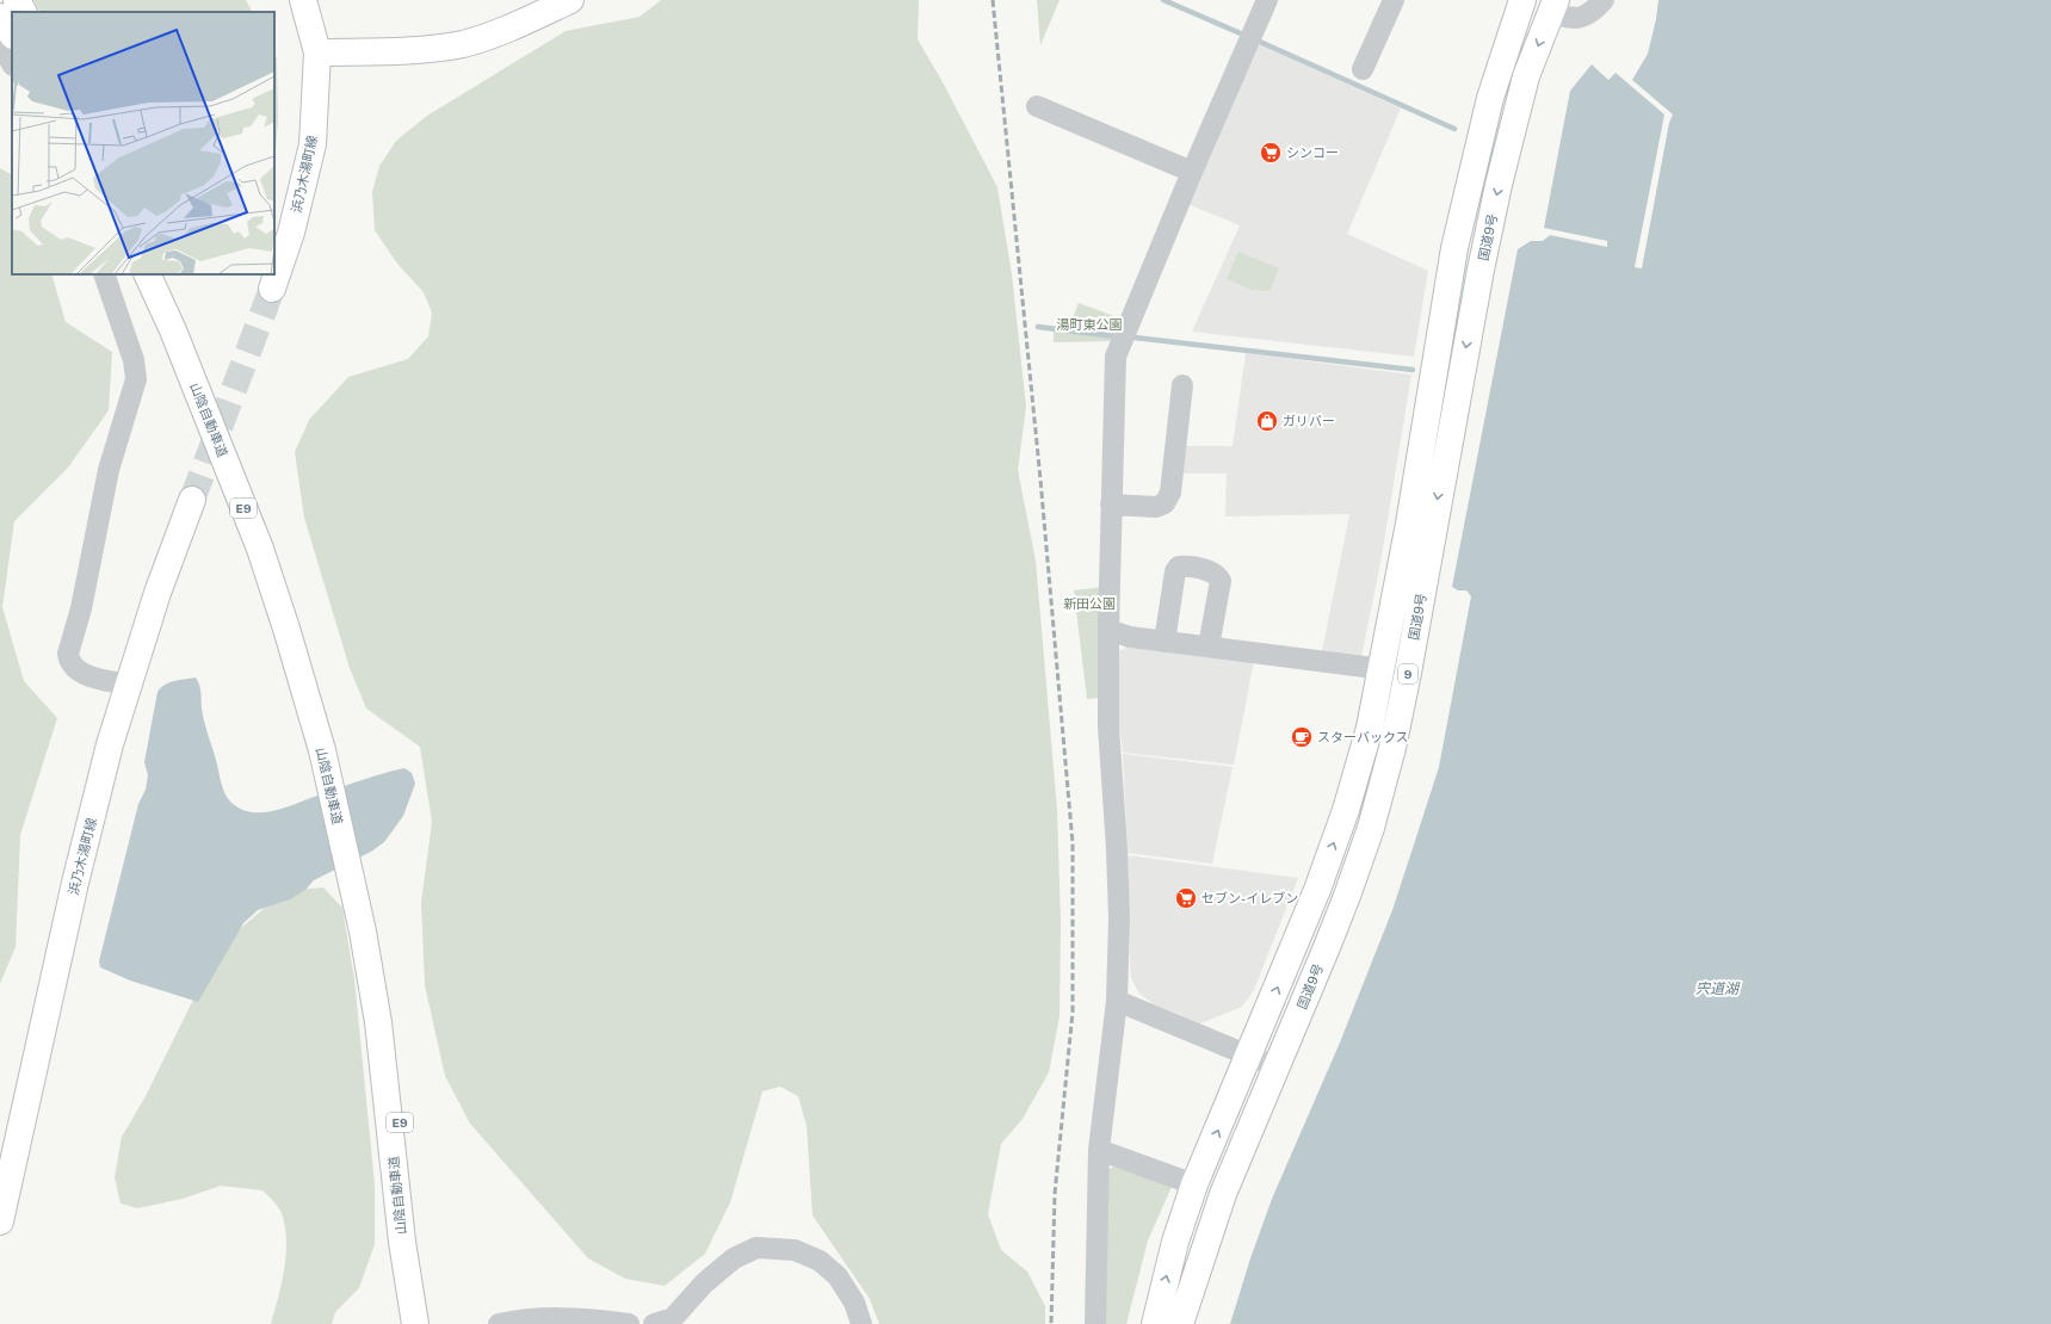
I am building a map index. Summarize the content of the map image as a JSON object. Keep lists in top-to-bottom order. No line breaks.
{"streets":{"main road":["浜乃木湯町線","国道9号","山陰自動車道","E9","9"]},"water":["宍道湖"],"parks":["湯町東公園","新田公園"],"places":{"supermarket":["シンコー","セブン-イレブン"],"shop":["ガリバー"],"cafe":["スターバックス"]}}
